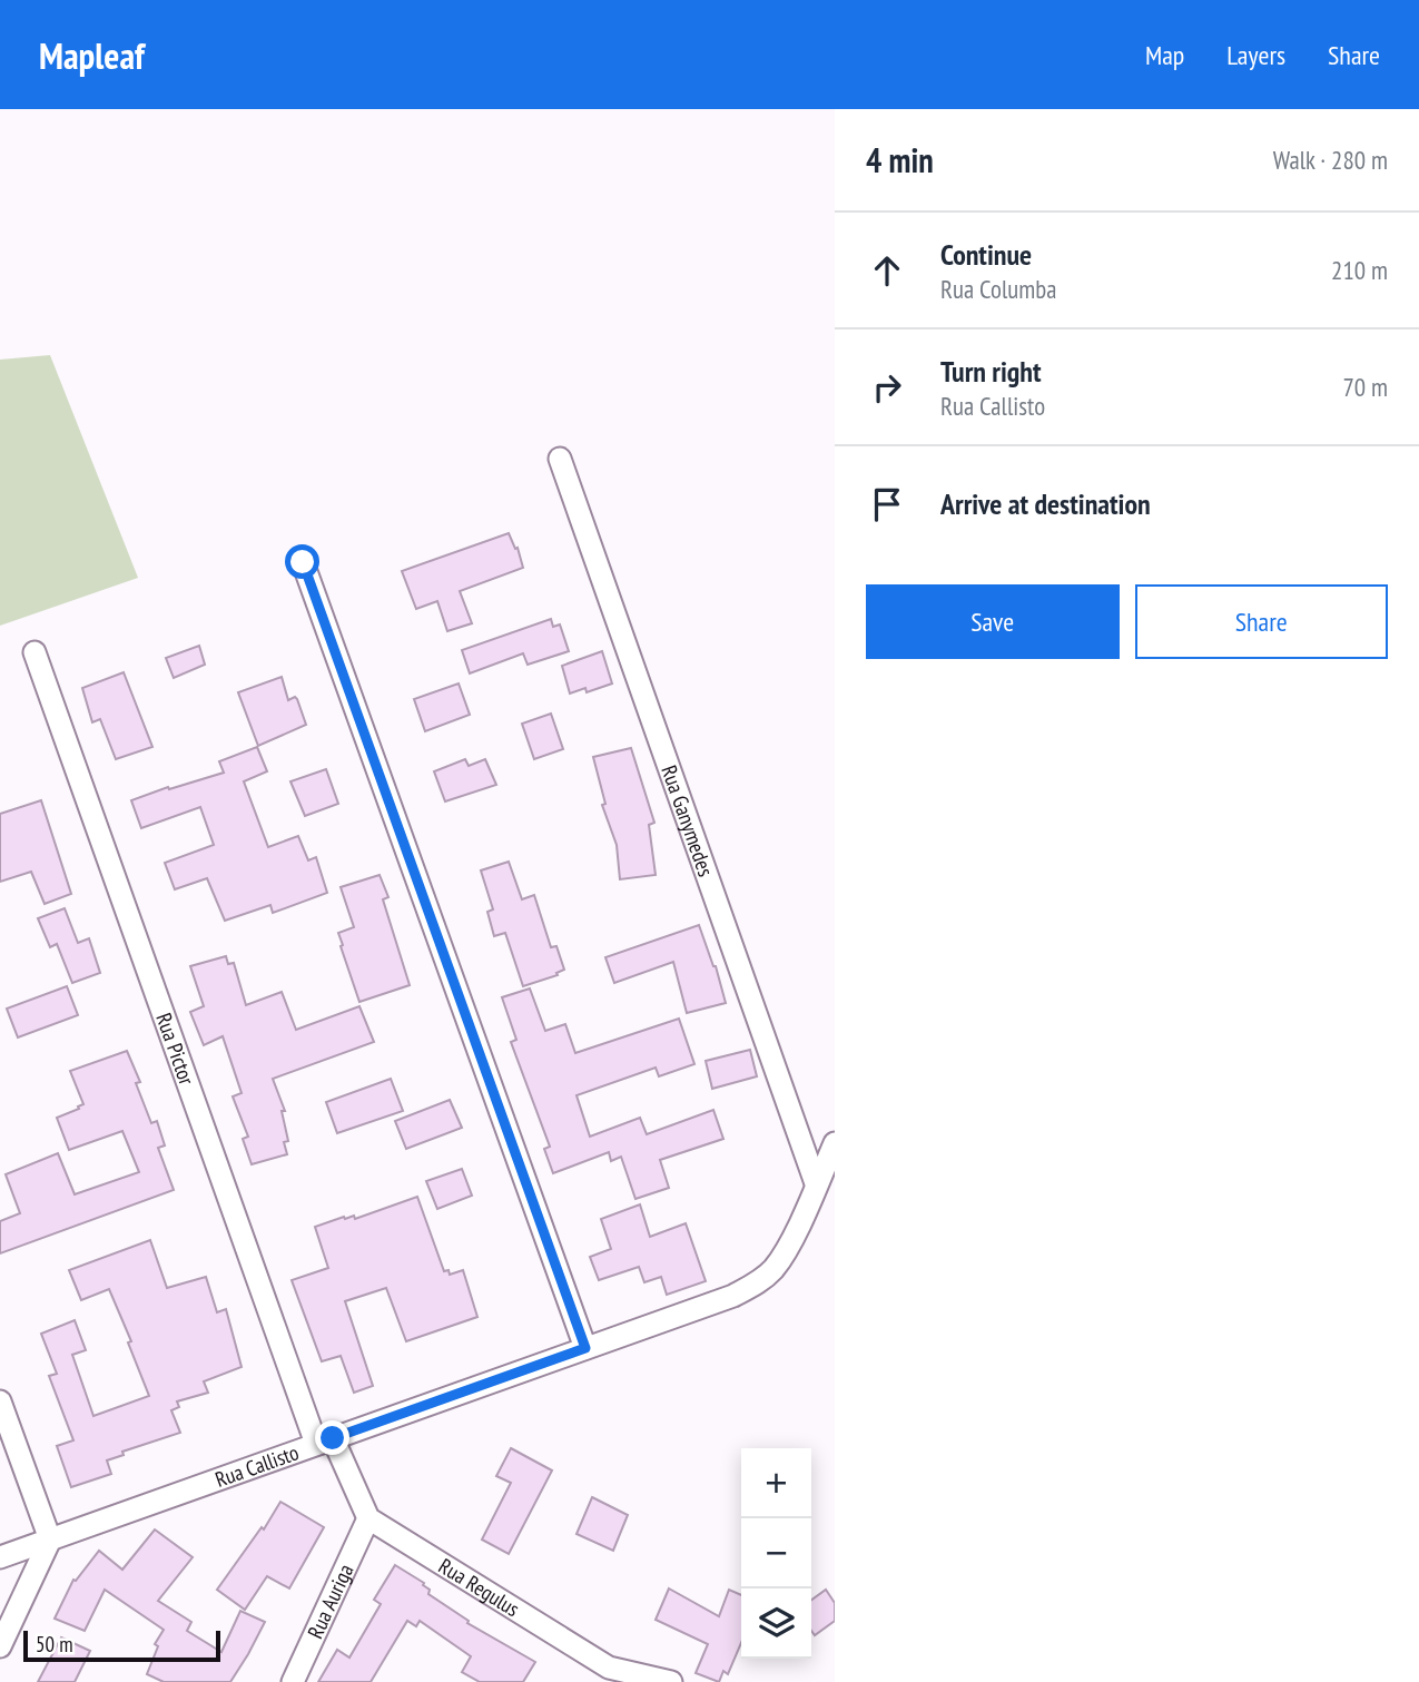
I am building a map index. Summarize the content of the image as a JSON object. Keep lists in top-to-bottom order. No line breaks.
{"streets":{"street":["Rua Ganymedes","Rua Pictor","Rua Callisto","Rua Regulus","Rua Auriga"]},"crossings":[["Rua Ganymedes","Rua Callisto"],["Rua Pictor","Rua Callisto"],["Rua Regulus","Rua Auriga"]],"scale_bar":"50 m","page":{"header":"Mapleaf","nav":["Map","Layers","Share"],"heading":["4 min","Walk · 280 m"],"list":[["Continue","Rua Columba","210 m"],["Turn right","Rua Callisto","70 m"],"Arrive at destination"],"buttons":["Save","Share"],"map_buttons":["+","−"],"scale":"50 m"}}
